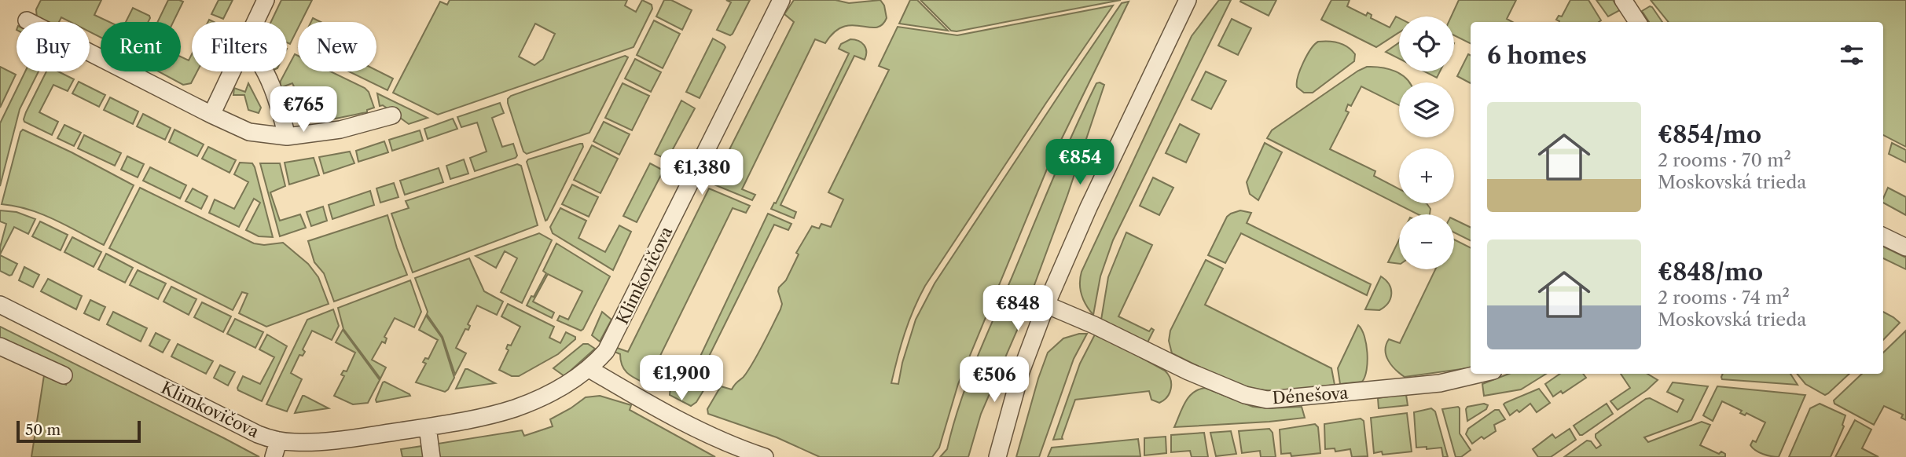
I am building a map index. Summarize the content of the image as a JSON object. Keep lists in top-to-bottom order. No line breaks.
{"streets":{"street":["Klimkovičova","Dénešova"]},"scale_bar":"50 m","page":{"map_buttons":["+","−"],"chip":["Buy","Rent","Filters","New"],"heading":"6 homes","price":["€765","€854","€1,380","€848","€1,900","€506"],"list":[{"name":"€854/mo","note":"2 rooms · 70 m² · Moskovská trieda"},{"name":"€848/mo","note":"2 rooms · 74 m² · Moskovská trieda"}],"scale":"50 m"}}
